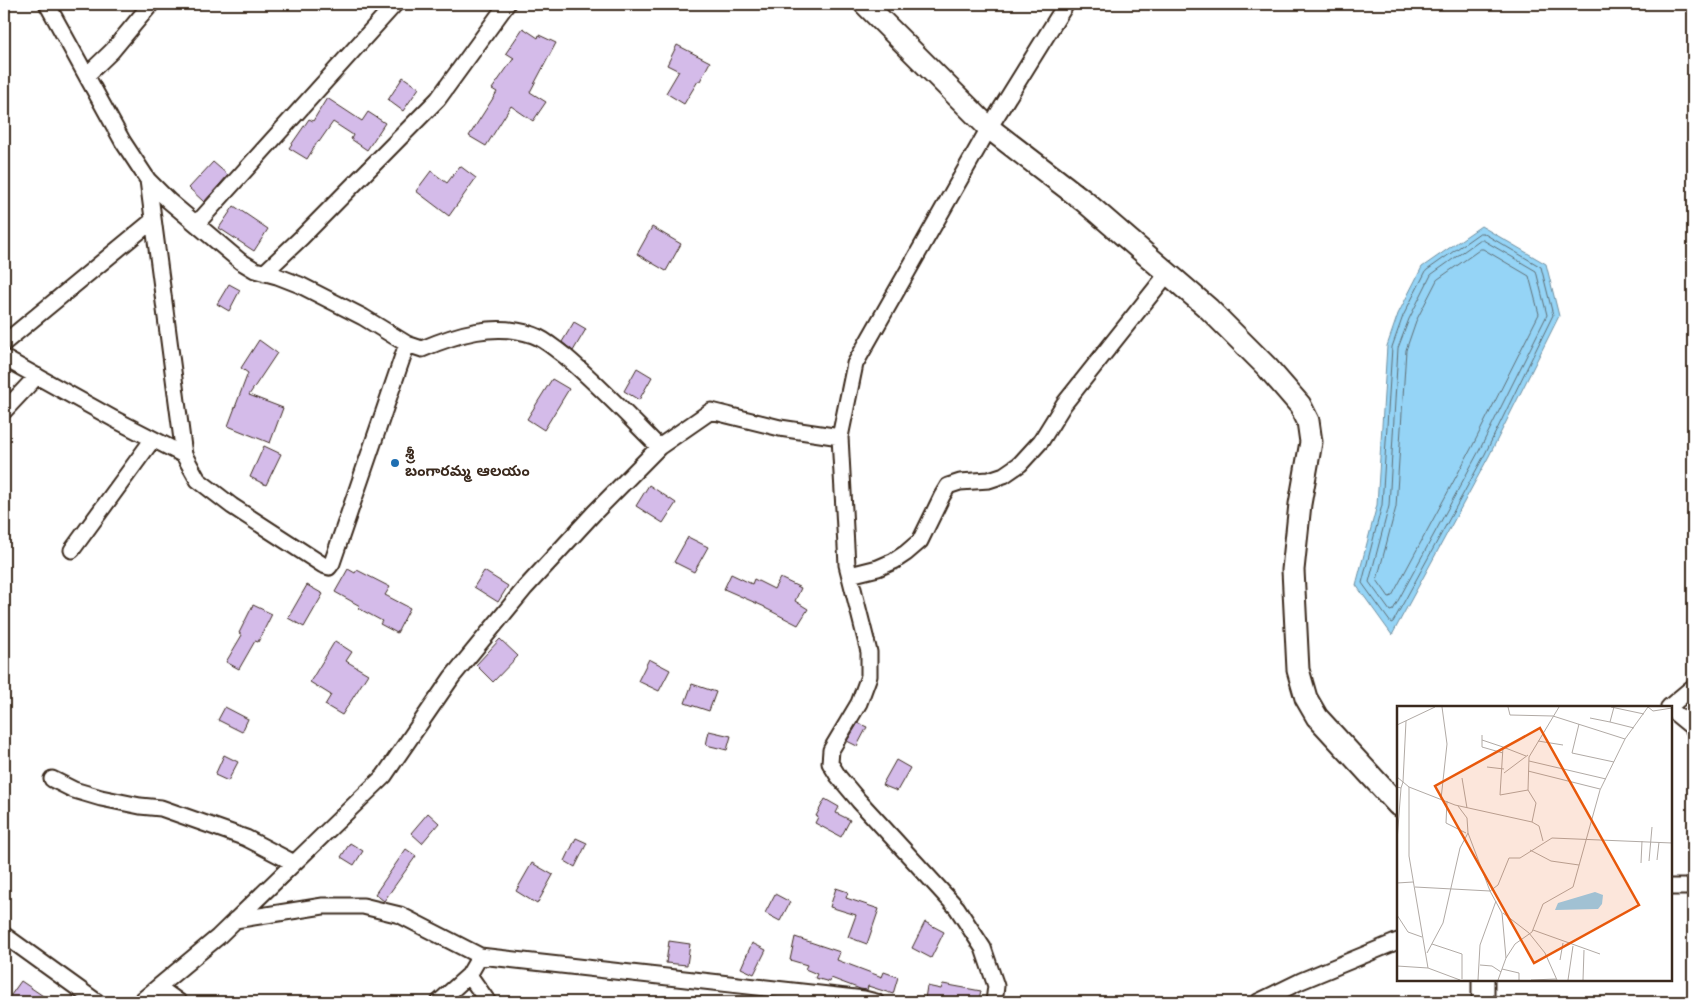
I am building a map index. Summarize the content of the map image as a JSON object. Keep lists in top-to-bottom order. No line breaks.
{"places":["శ్రీ బంగారమ్మ ఆలయం"]}
